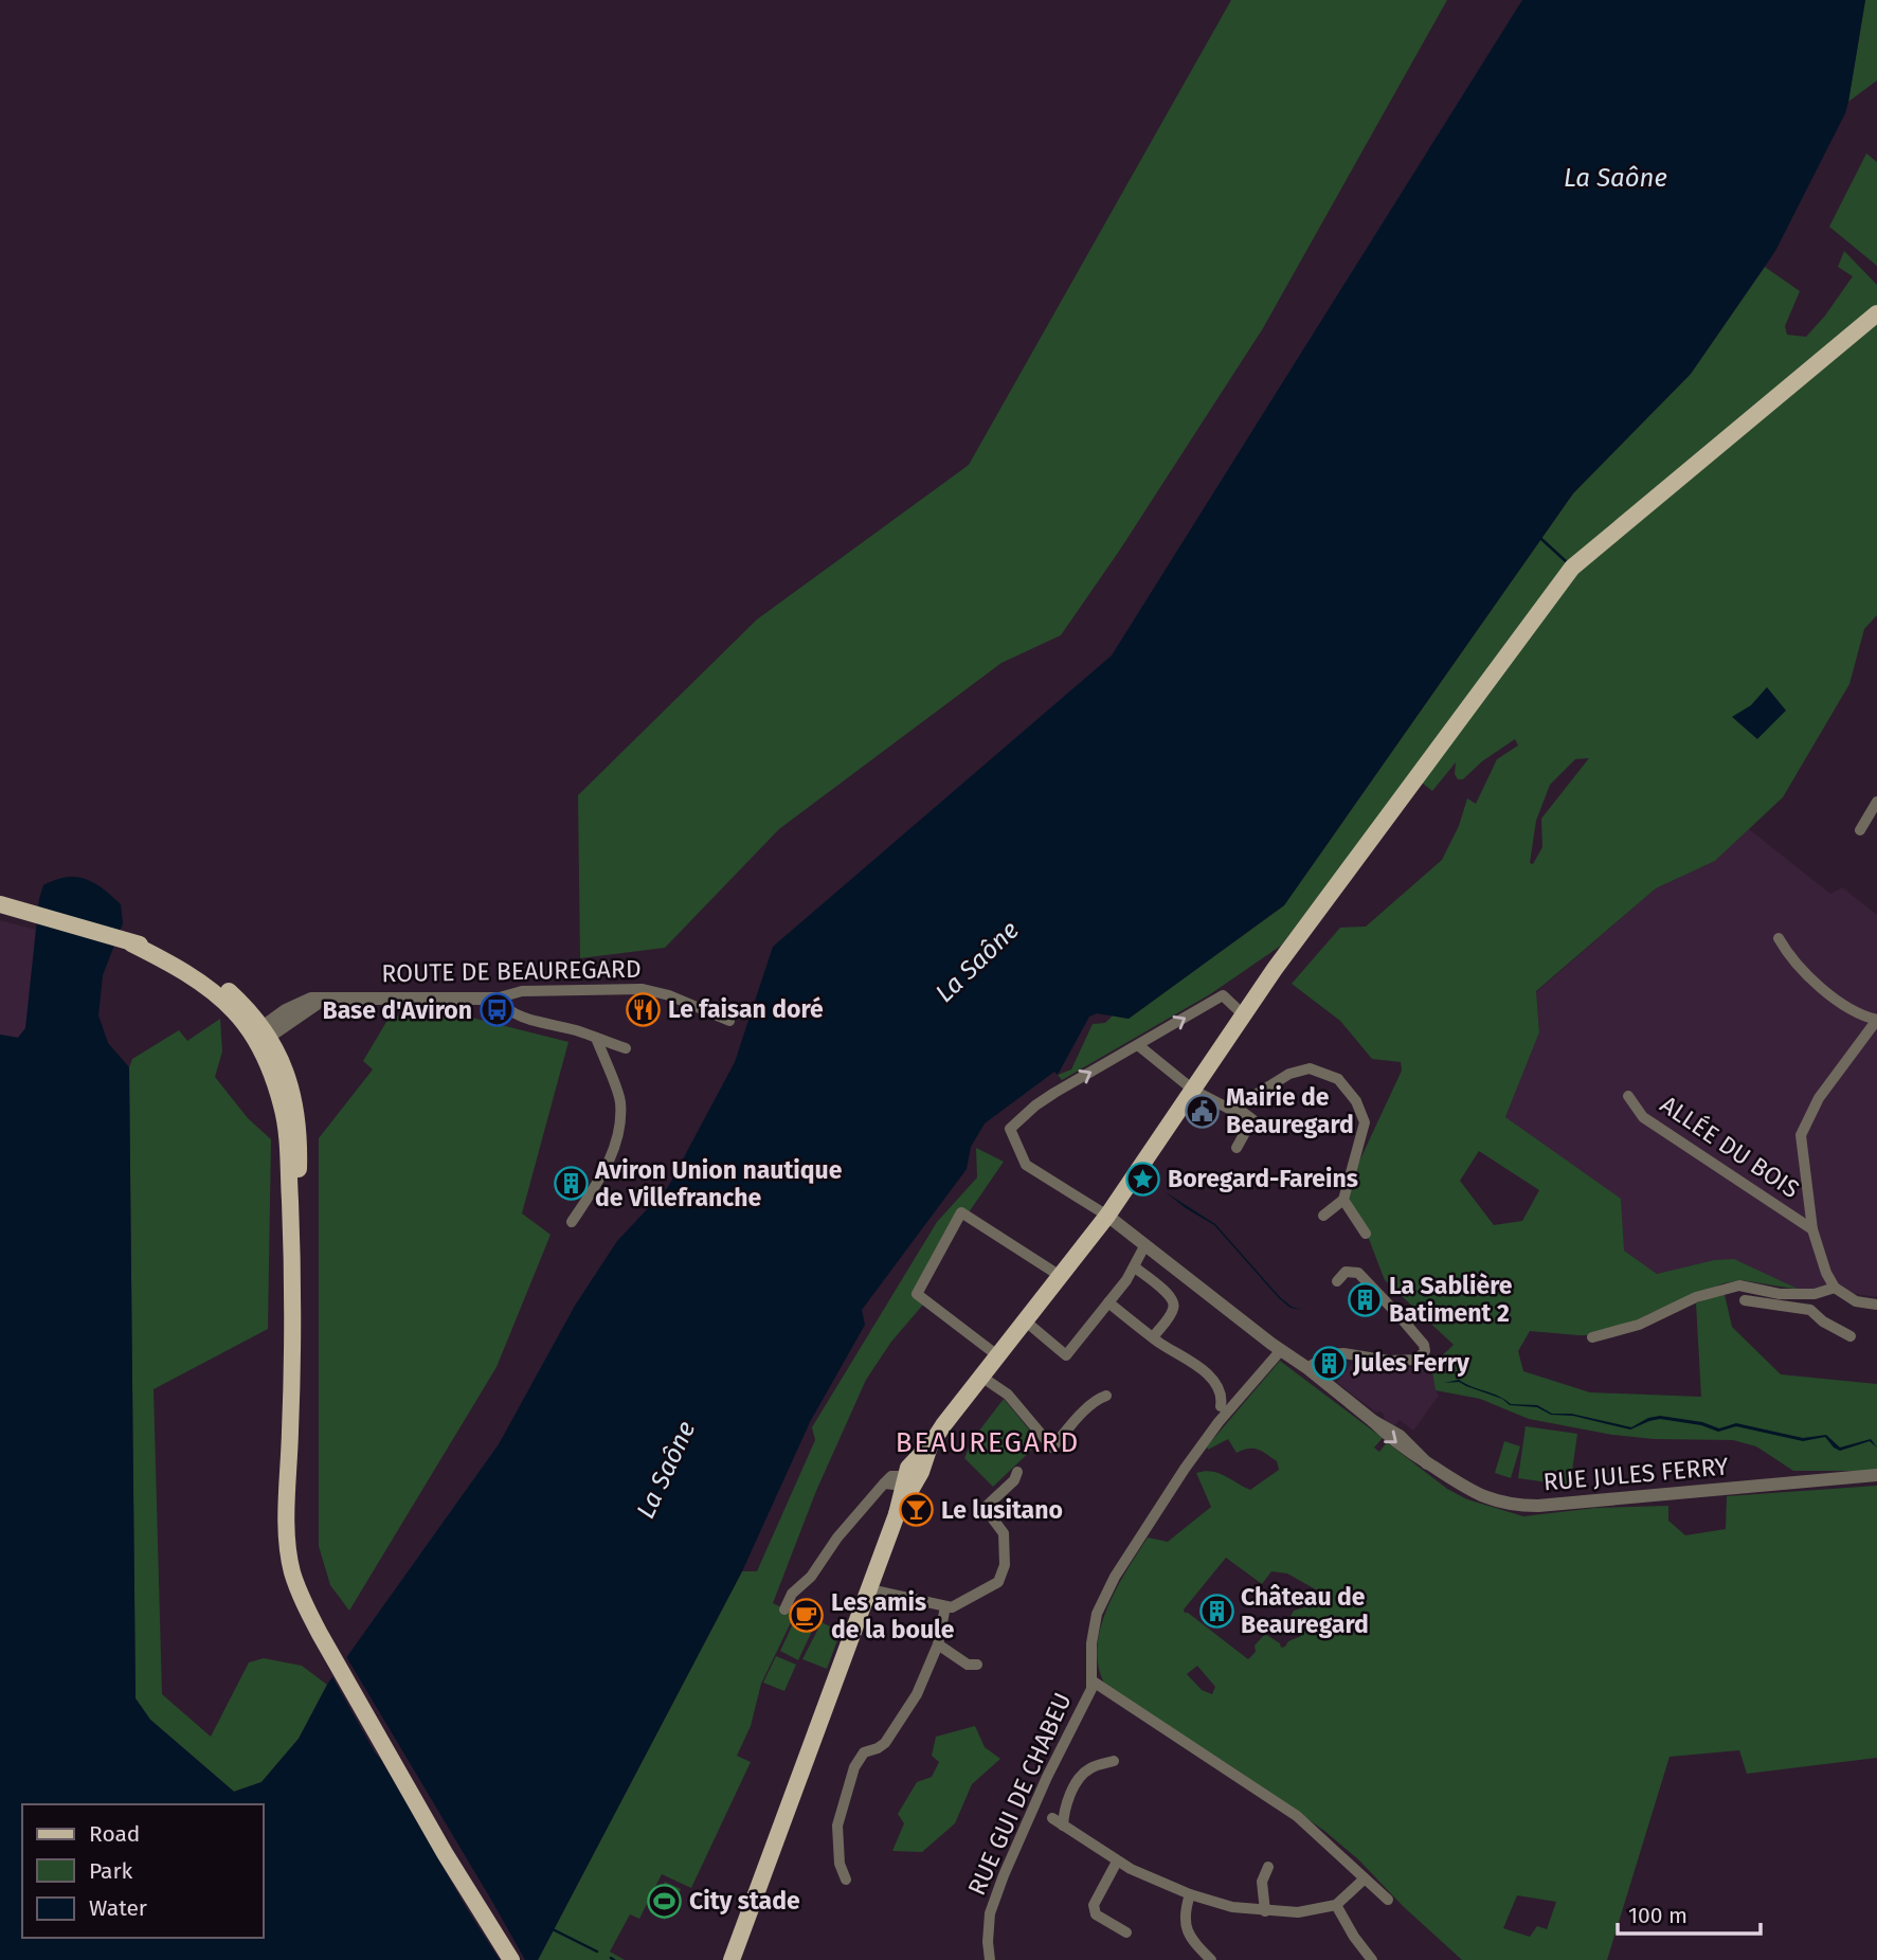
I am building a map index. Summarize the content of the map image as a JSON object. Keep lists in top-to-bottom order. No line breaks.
{"streets":{"street":["ROUTE DE BEAUREGARD","ALLÉE DU BOIS","RUE JULES FERRY","RUE GUI DE CHABEU"]},"crossings":[["RUE JULES FERRY","RUE GUI DE CHABEU"]],"districts":["BEAUREGARD"],"water":["La Saône"],"places":{"restaurant":["Le faisan doré"],"bus stop":["Base d'Aviron"],"public building":["Mairie de Beauregard"],"place":["Boregard-Fareins"],"building":["Aviron Union nautique de Villefranche","La Sablière Batiment 2","Jules Ferry","Château de Beauregard"],"bar":["Le lusitano"],"cafe":["Les amis de la boule"],"sports":["City stade"]},"legend":["Road","Park","Water"],"scale_bar":"100 m"}
